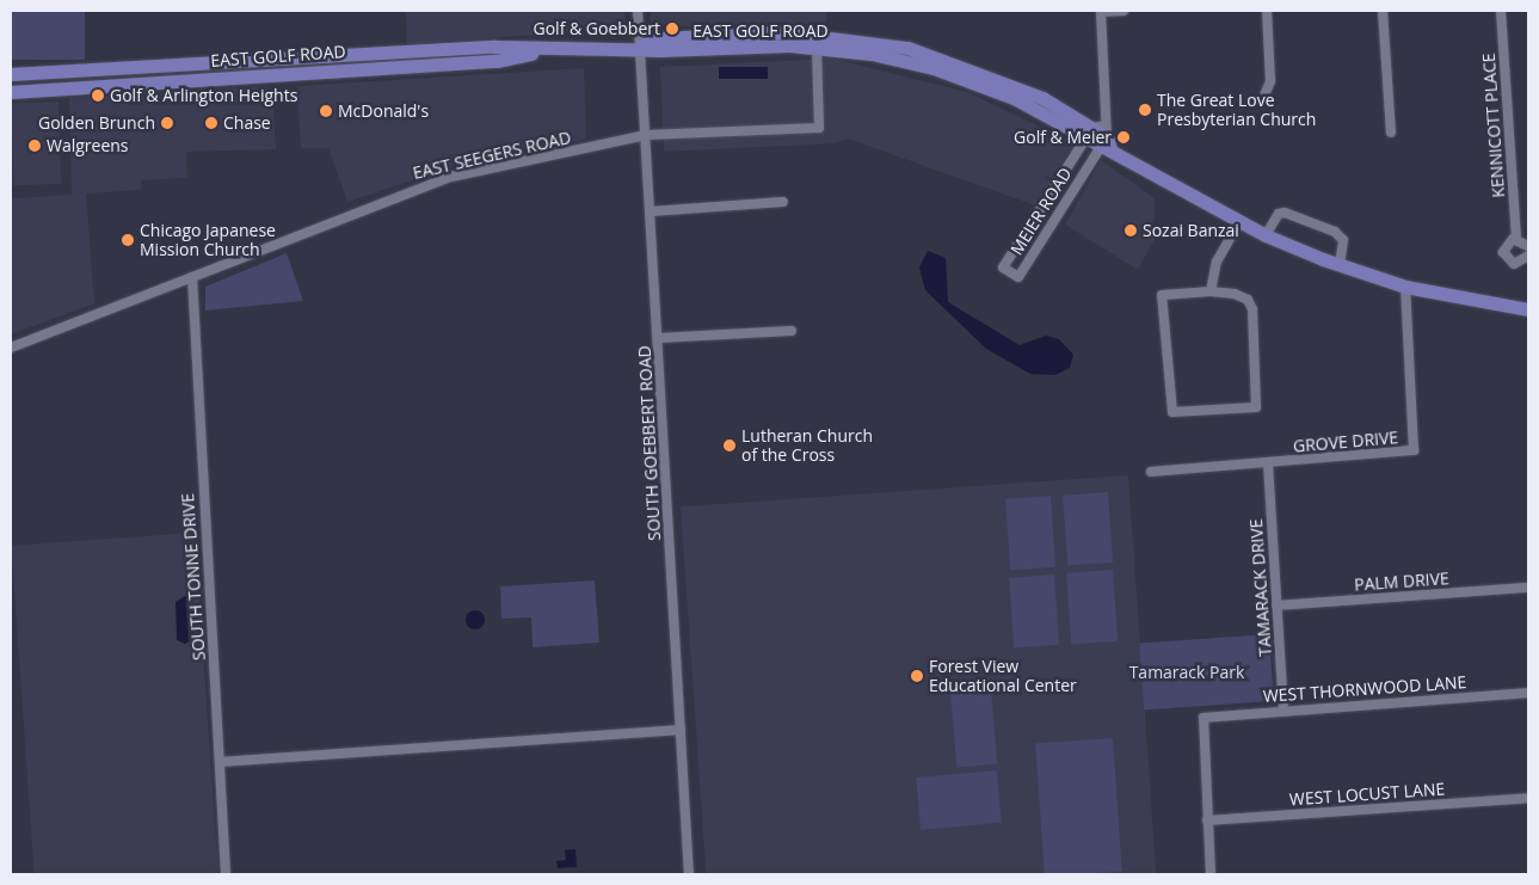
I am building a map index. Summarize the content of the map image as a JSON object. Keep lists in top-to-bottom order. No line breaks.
{"streets":{"main road":["EAST GOLF ROAD"],"street":["KENNICOTT PLACE","EAST SEEGERS ROAD","MEIER ROAD","GROVE DRIVE","SOUTH GOEBBERT ROAD","SOUTH TONNE DRIVE","PALM DRIVE","TAMARACK DRIVE","WEST THORNWOOD LANE","WEST LOCUST LANE"]},"crossings":[["EAST GOLF ROAD","EAST SEEGERS ROAD"],["EAST GOLF ROAD","MEIER ROAD"],["EAST GOLF ROAD","GROVE DRIVE"],["EAST GOLF ROAD","SOUTH GOEBBERT ROAD"],["EAST SEEGERS ROAD","SOUTH GOEBBERT ROAD"],["EAST SEEGERS ROAD","SOUTH TONNE DRIVE"],["GROVE DRIVE","TAMARACK DRIVE"],["PALM DRIVE","TAMARACK DRIVE"],["TAMARACK DRIVE","WEST THORNWOOD LANE"],["WEST THORNWOOD LANE","WEST LOCUST LANE"]],"parks":["Tamarack Park"],"places":["Golf & Goebbert","Golf & Arlington Heights","The Great Love Presbyterian Church","McDonald's","Golden Brunch","Chase","Golf & Meier","Walgreens","Sozai Banzai","Chicago Japanese Mission Church","Lutheran Church of the Cross","Forest View Educational Center"]}
